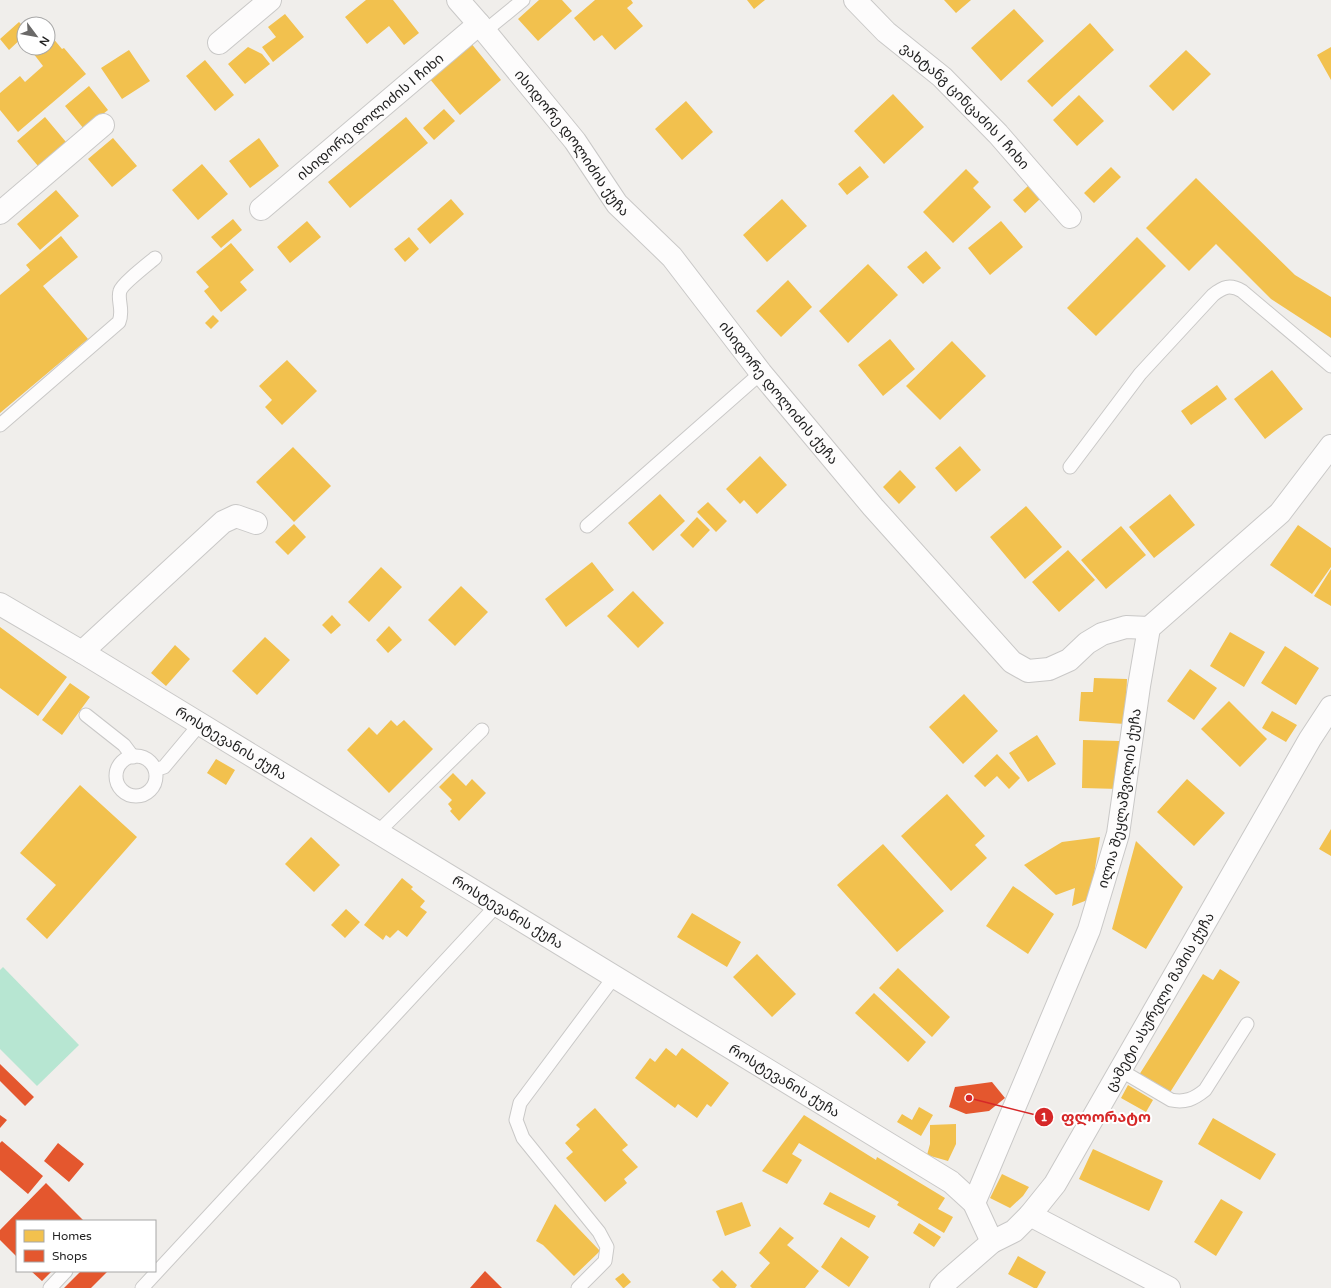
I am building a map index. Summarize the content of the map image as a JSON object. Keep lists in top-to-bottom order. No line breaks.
{"streets":{"street":["ვახტანგ ცინცაძის I ჩიხი","ისიდორე დოლიძის I ჩიხი","ისიდორე დოლიძის ქუჩა","როსტევანის ქუჩა","ილია შეყლაშვილის ქუჩა","ცამეტი ასურელი მამის ქუჩა"]},"crossings":[["ისიდორე დოლიძის I ჩიხი","ისიდორე დოლიძის ქუჩა"],["ისიდორე დოლიძის ქუჩა","ილია შეყლაშვილის ქუჩა"],["როსტევანის ქუჩა","ილია შეყლაშვილის ქუჩა"],["როსტევანის ქუჩა","ცამეტი ასურელი მამის ქუჩა"]],"places":["ფლორატო"],"legend":["Homes","Shops"],"north":"bottom right"}
